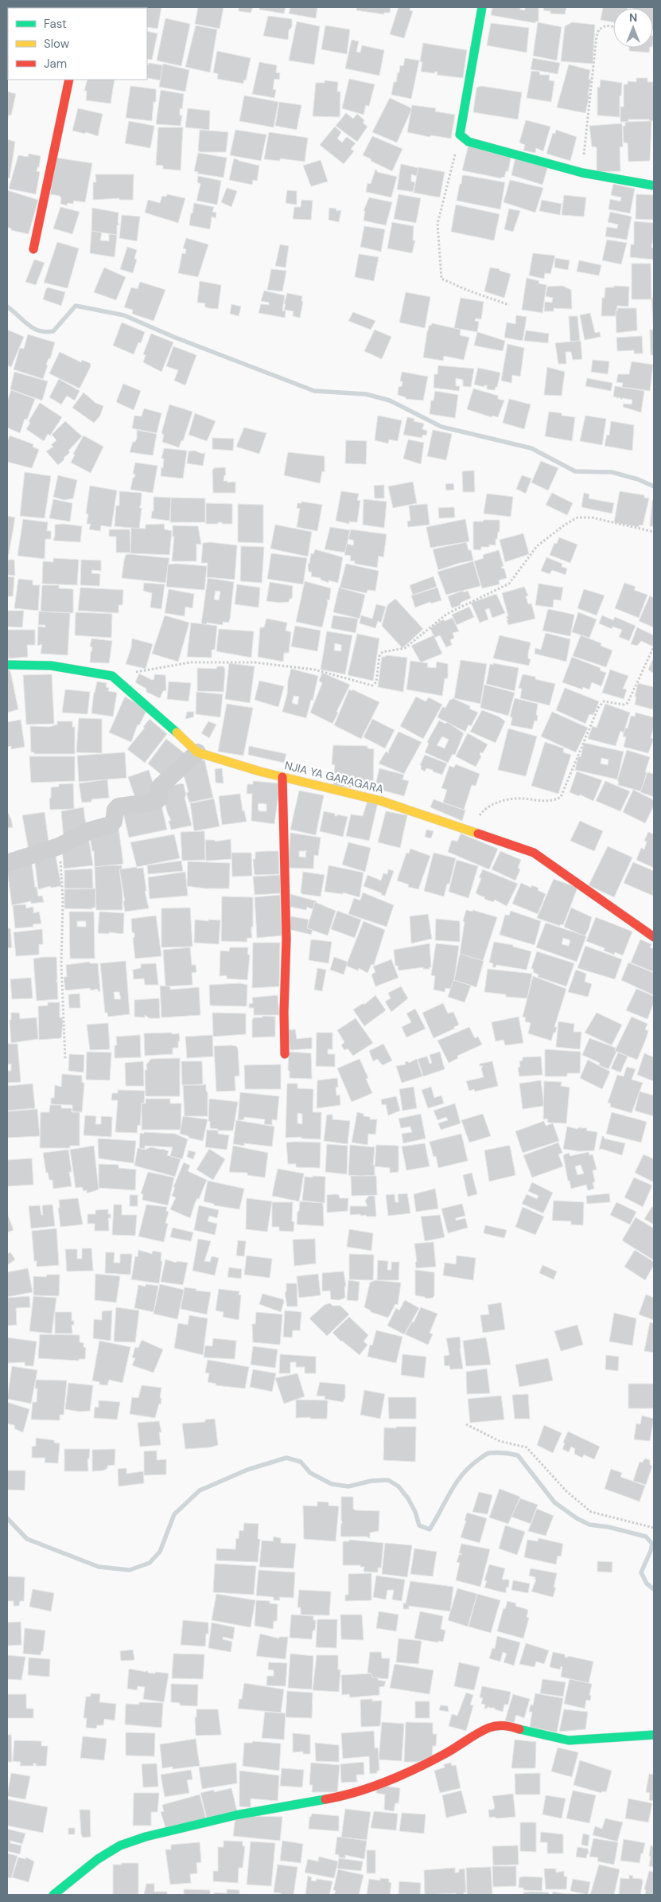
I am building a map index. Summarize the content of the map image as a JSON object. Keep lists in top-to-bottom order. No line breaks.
{"streets":{"street":["NJIA YA GARAGARA"]},"legend":["Fast","Slow","Jam"],"north":"top"}
